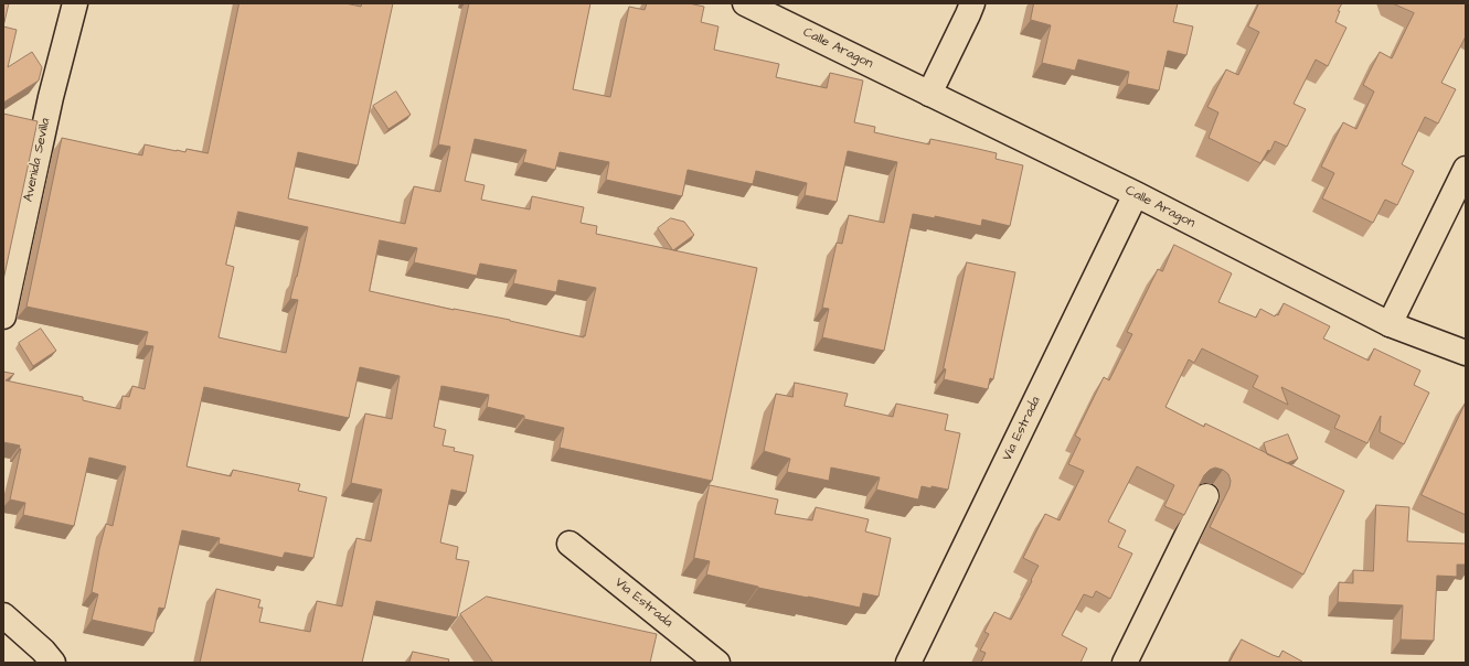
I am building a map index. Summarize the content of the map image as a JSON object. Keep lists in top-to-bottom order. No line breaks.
{"streets":{"street":["Calle Aragon","Avenida Sevilla","Via Estrada"]},"crossings":[["Calle Aragon","Via Estrada"]]}
